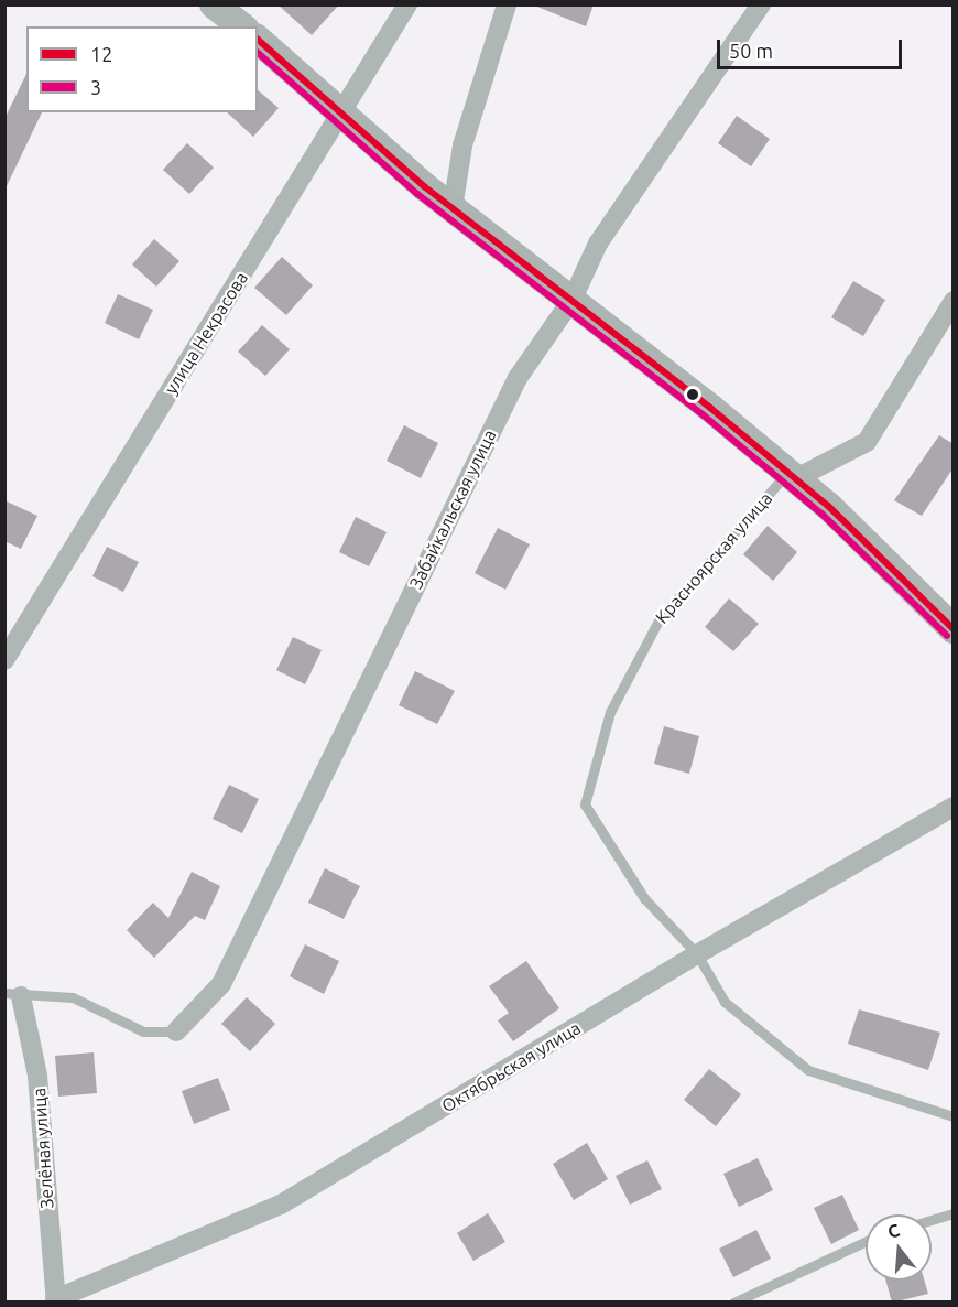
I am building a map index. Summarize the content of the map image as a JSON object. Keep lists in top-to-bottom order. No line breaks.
{"streets":{"street":["улица Некрасова","Забайкальская улица","Красноярская улица","Октябрьская улица","Зелёная улица"]},"crossings":[["Красноярская улица","Октябрьская улица"],["Октябрьская улица","Зелёная улица"]],"lines":["transit line 12","transit line 3"],"legend":["12","3"],"scale_bar":"50 m","north":"top"}
